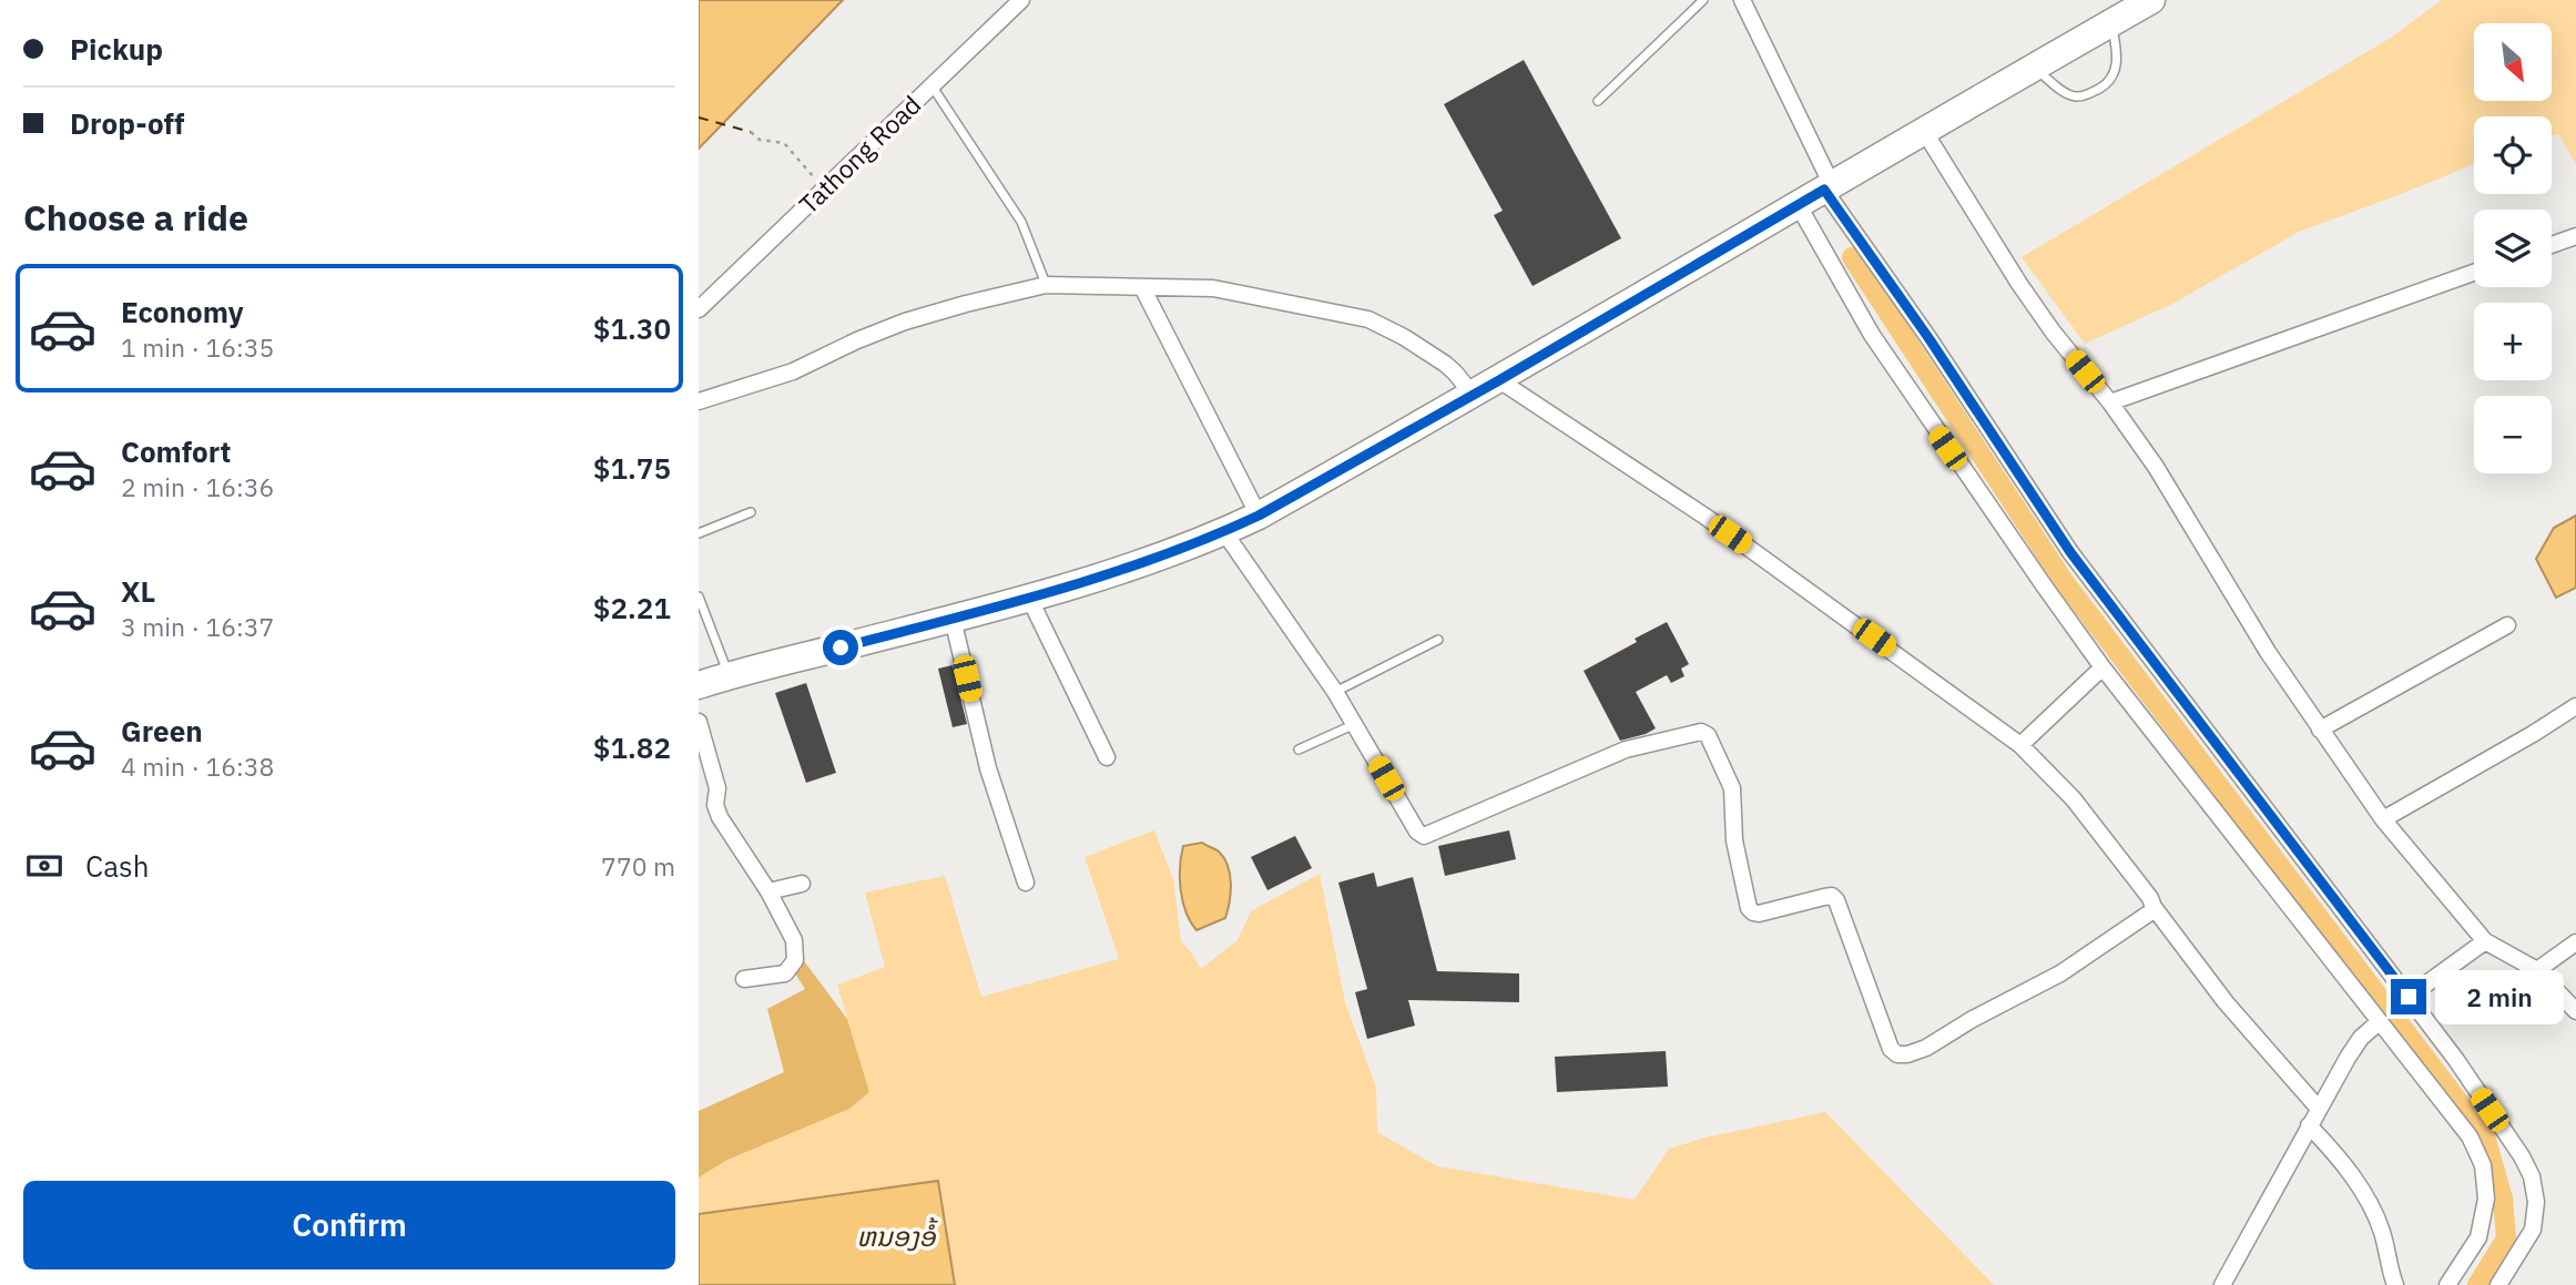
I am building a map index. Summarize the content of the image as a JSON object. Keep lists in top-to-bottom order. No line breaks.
{"streets":{"street":["Tathong Road"]},"water":["ຫນອງອໍ້"],"north":"bottom right","page":{"banner":["Pickup","Drop-off"],"map_buttons":["+","−"],"heading":"Choose a ride","list":[{"name":"Economy","note":"1 min · 16:35","value":"$1.30"},{"name":"Comfort","note":"2 min · 16:36","value":"$1.75"},{"name":"XL","note":"3 min · 16:37","value":"$2.21"},{"name":"Green","note":"4 min · 16:38","value":"$1.82"}],"pay":["Cash","770 m"],"bubble":"2 min","buttons":"Confirm"}}
